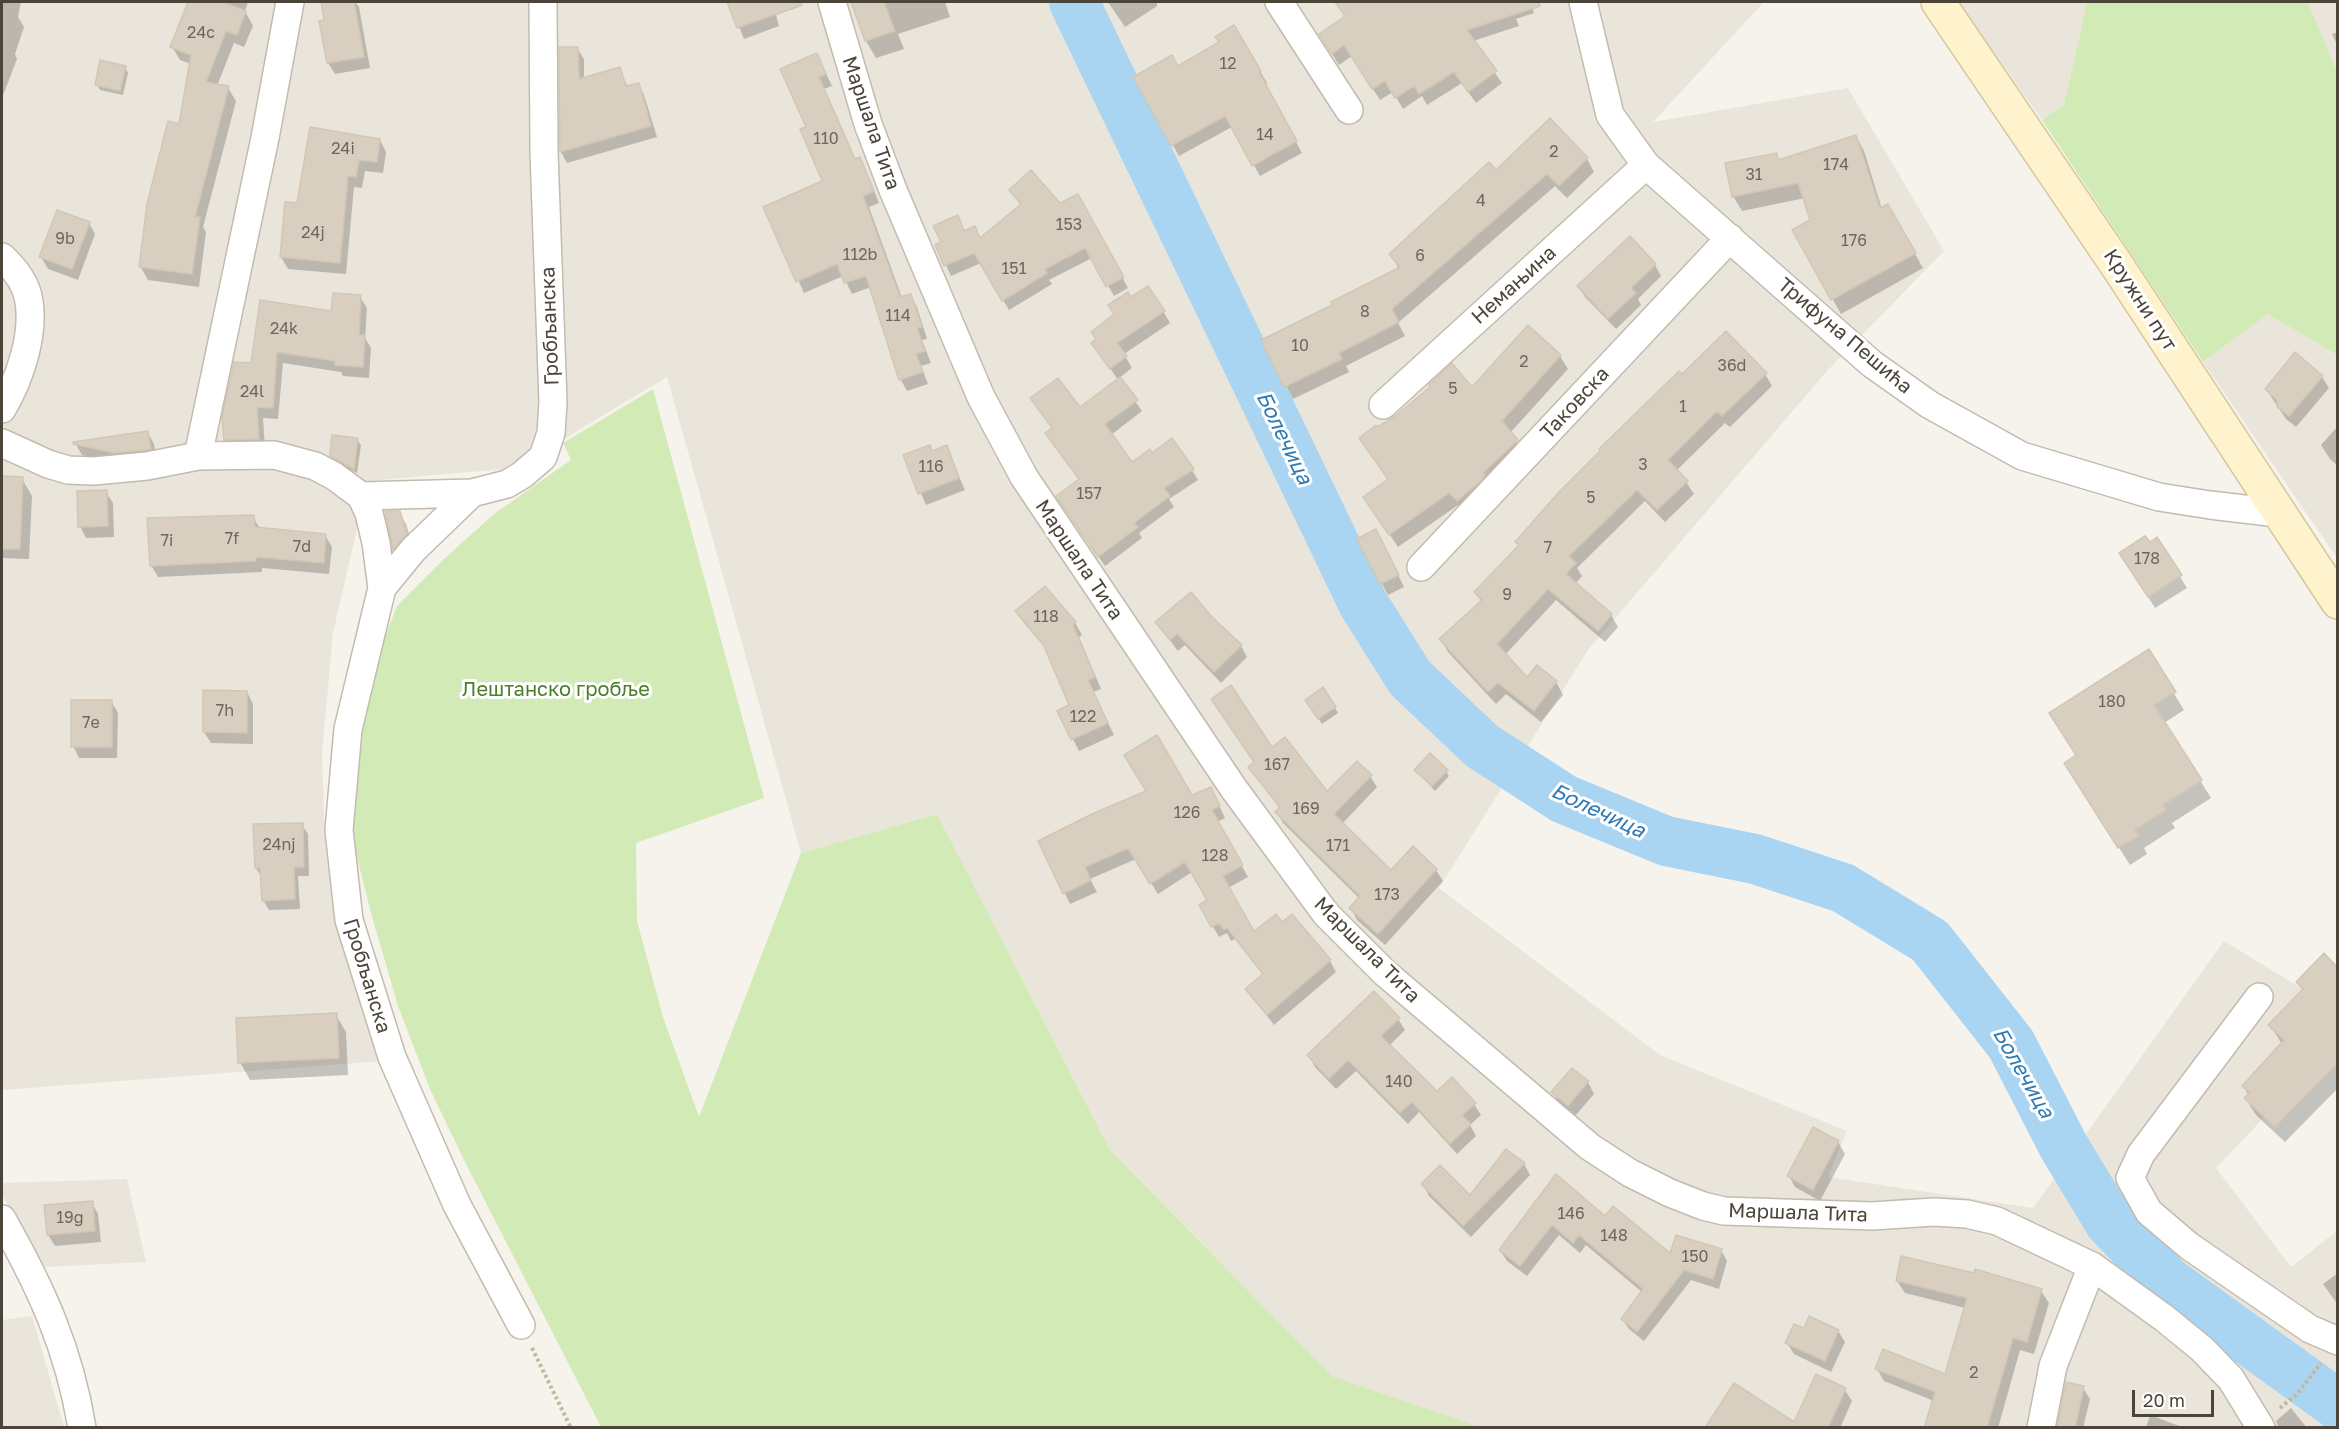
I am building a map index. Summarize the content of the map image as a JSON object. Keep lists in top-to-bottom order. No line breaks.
{"streets":{"main road":["Кружни пут"],"street":["Маршала Тита","Немањина","Гробљанска","Трифуна Пешића","Таковска"]},"crossings":[["Немањина","Трифуна Пешића"],["Кружни пут","Трифуна Пешића"],["Трифуна Пешића","Таковска"]],"water":["Болечица"],"parks":["Лештанско гробље"],"house_numbers":["24c","12","14","110","24i","2","174","31","4","153","24j","9b","176","112b","6","151","8","114","24k","10","2","36d","5","24l","1","3","116","157","5","7f","7i","7d","7","178","9","118","180","7h","122","7e","167","169","126","24nj","171","128","173","140","146","19g","148","150","2"],"scale_bar":"20 m"}
